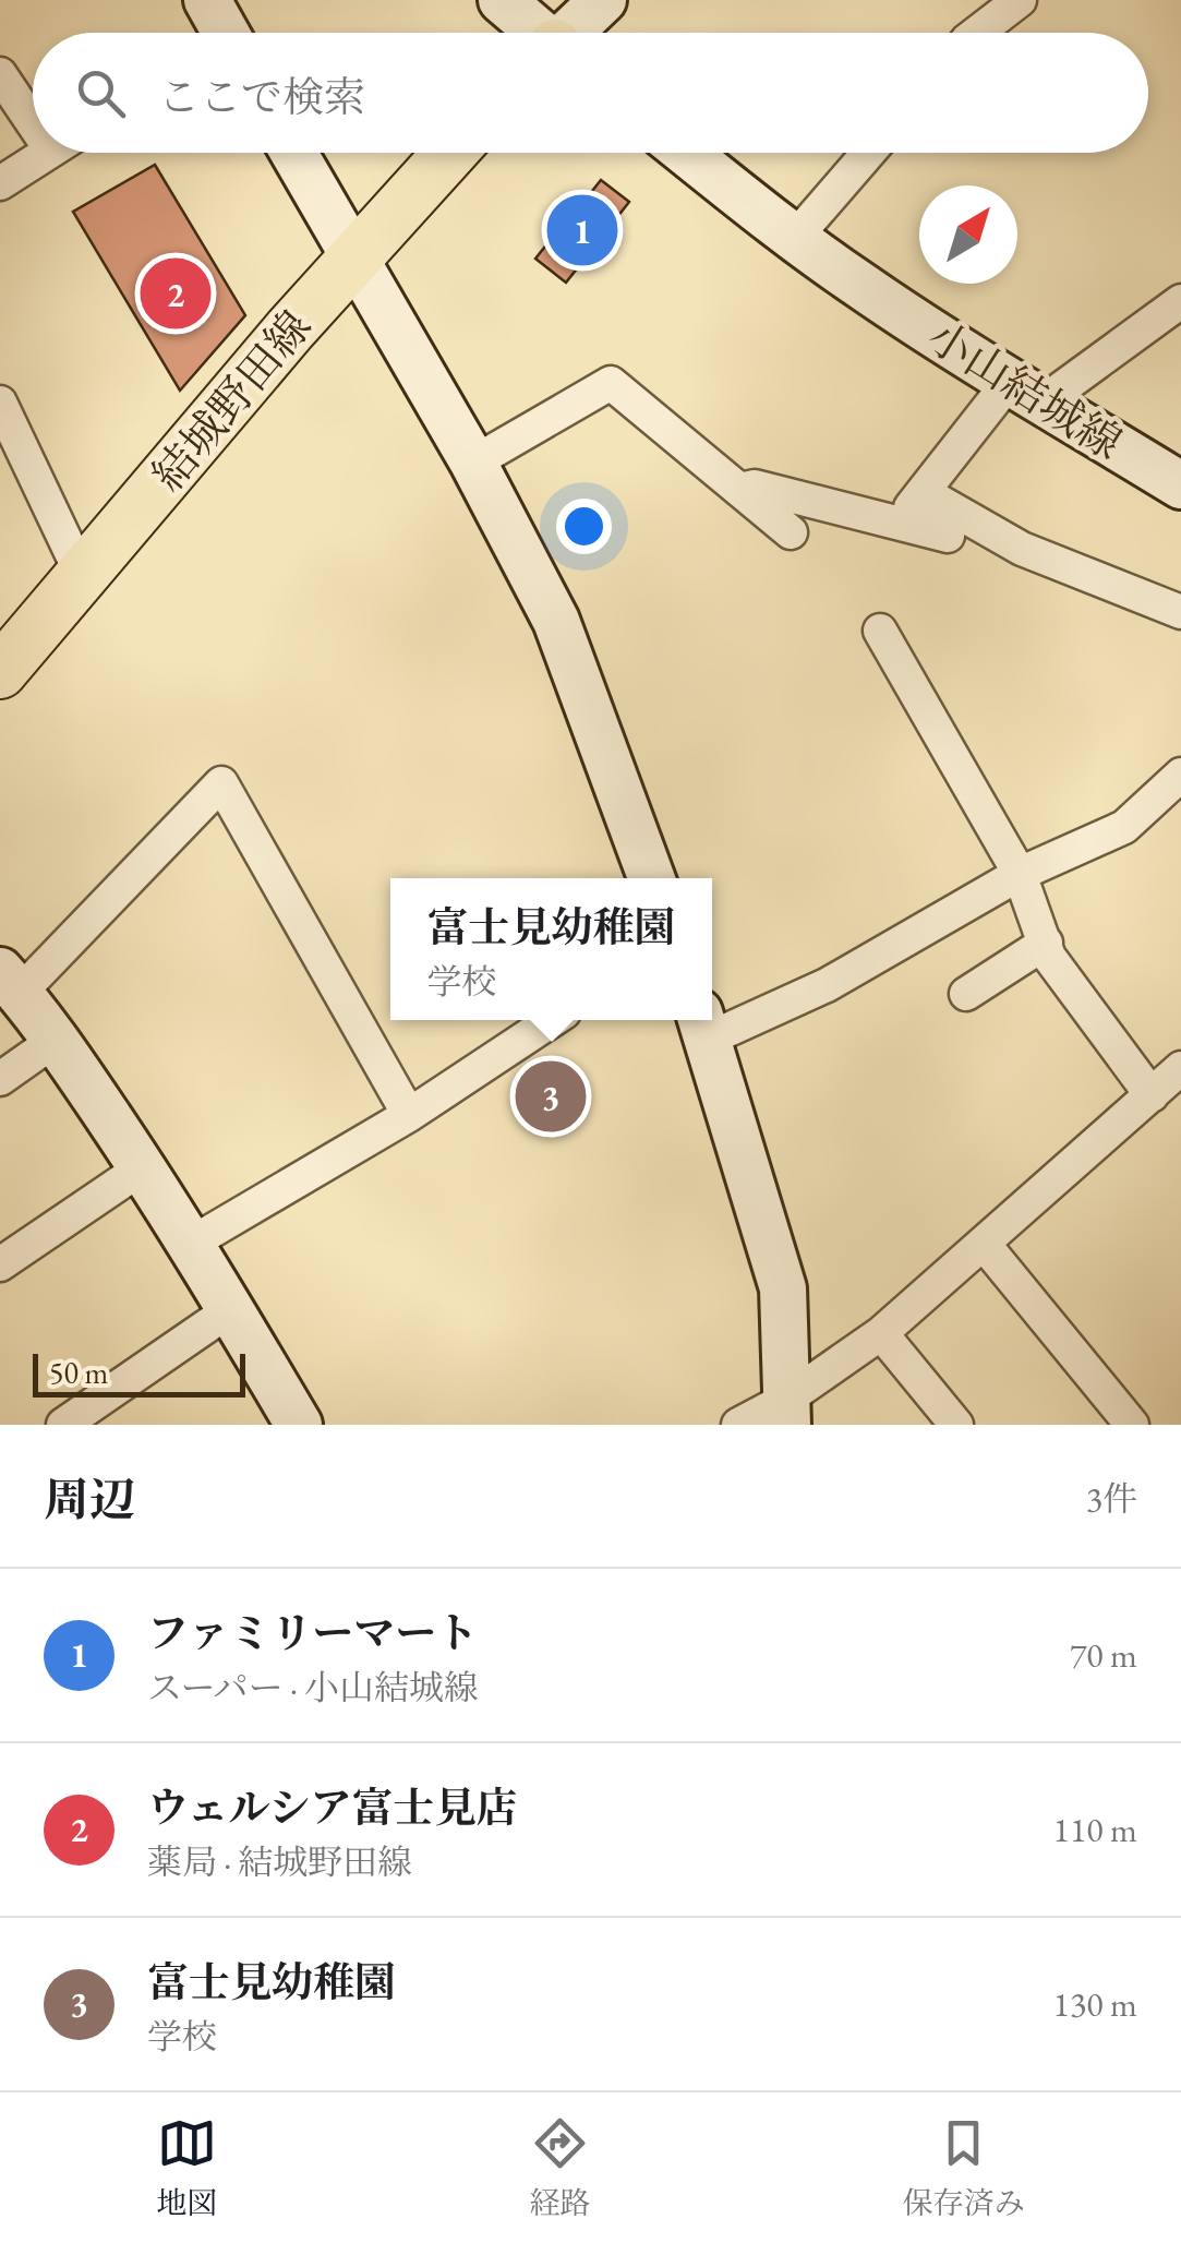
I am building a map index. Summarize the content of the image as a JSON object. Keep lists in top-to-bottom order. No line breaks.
{"streets":{"main road":["結城野田線"],"street":["小山結城線"]},"scale_bar":"50 m","north":"top right","page":{"search":"ここで検索","pins":["1","2","3"],"popup":["富士見幼稚園","学校"],"scale":"50 m","heading":["周辺","3件"],"list":[{"mark":"1","name":"ファミリーマート","note":"スーパー · 小山結城線","value":"70 m"},{"mark":"2","name":"ウェルシア富士見店","note":"薬局 · 結城野田線","value":"110 m"},{"mark":"3","name":"富士見幼稚園","note":"学校","value":"130 m"}],"nav":["地図","経路","保存済み"]}}
